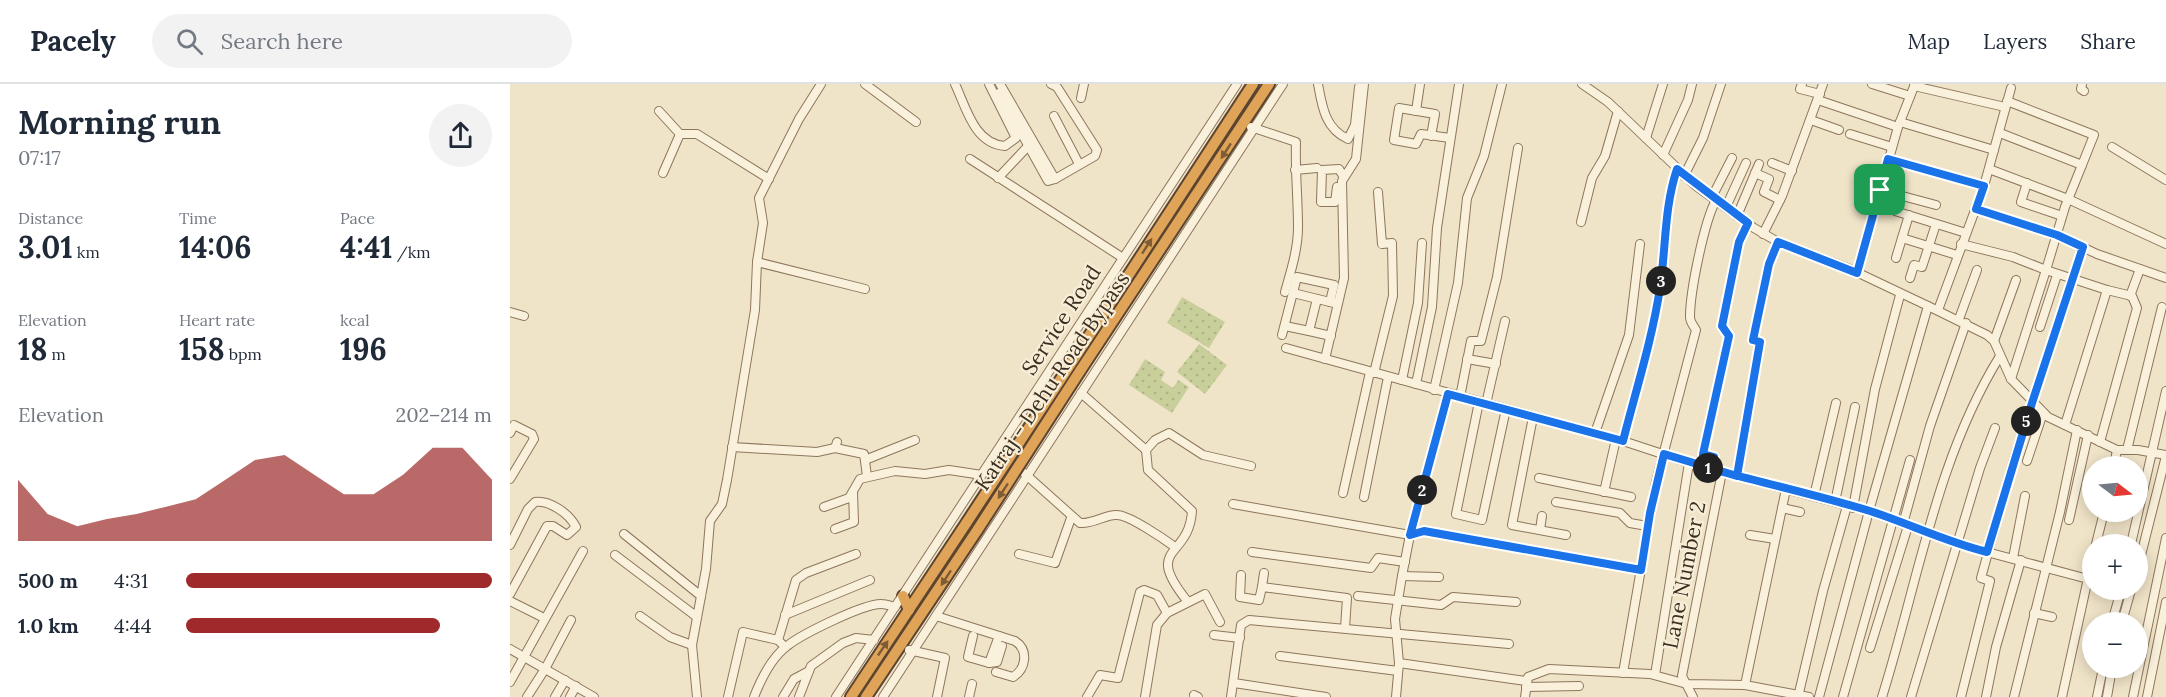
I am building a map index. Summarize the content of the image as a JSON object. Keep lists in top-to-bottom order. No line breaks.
{"streets":{"highway":["Katraj - Dehu Road Bypass"],"street":["Service Road","Lane Number 2"]},"north":"right","page":{"header":"Pacely","search":"Search here","nav":["Map","Layers","Share"],"heading":["Morning run","07:17"],"stats":[["Distance","3.01 km"],["Time","14:06"],["Pace","4:41 /km"],["Elevation","18 m"],["Heart rate","158 bpm"],["kcal","196"]],"pins":["3","5","1","2"],"chart":["Elevation","202–214 m"],"map_buttons":["+","−"],"list":[{"name":"500 m","note":"4:31"},{"name":"1.0 km","note":"4:44"}]}}
